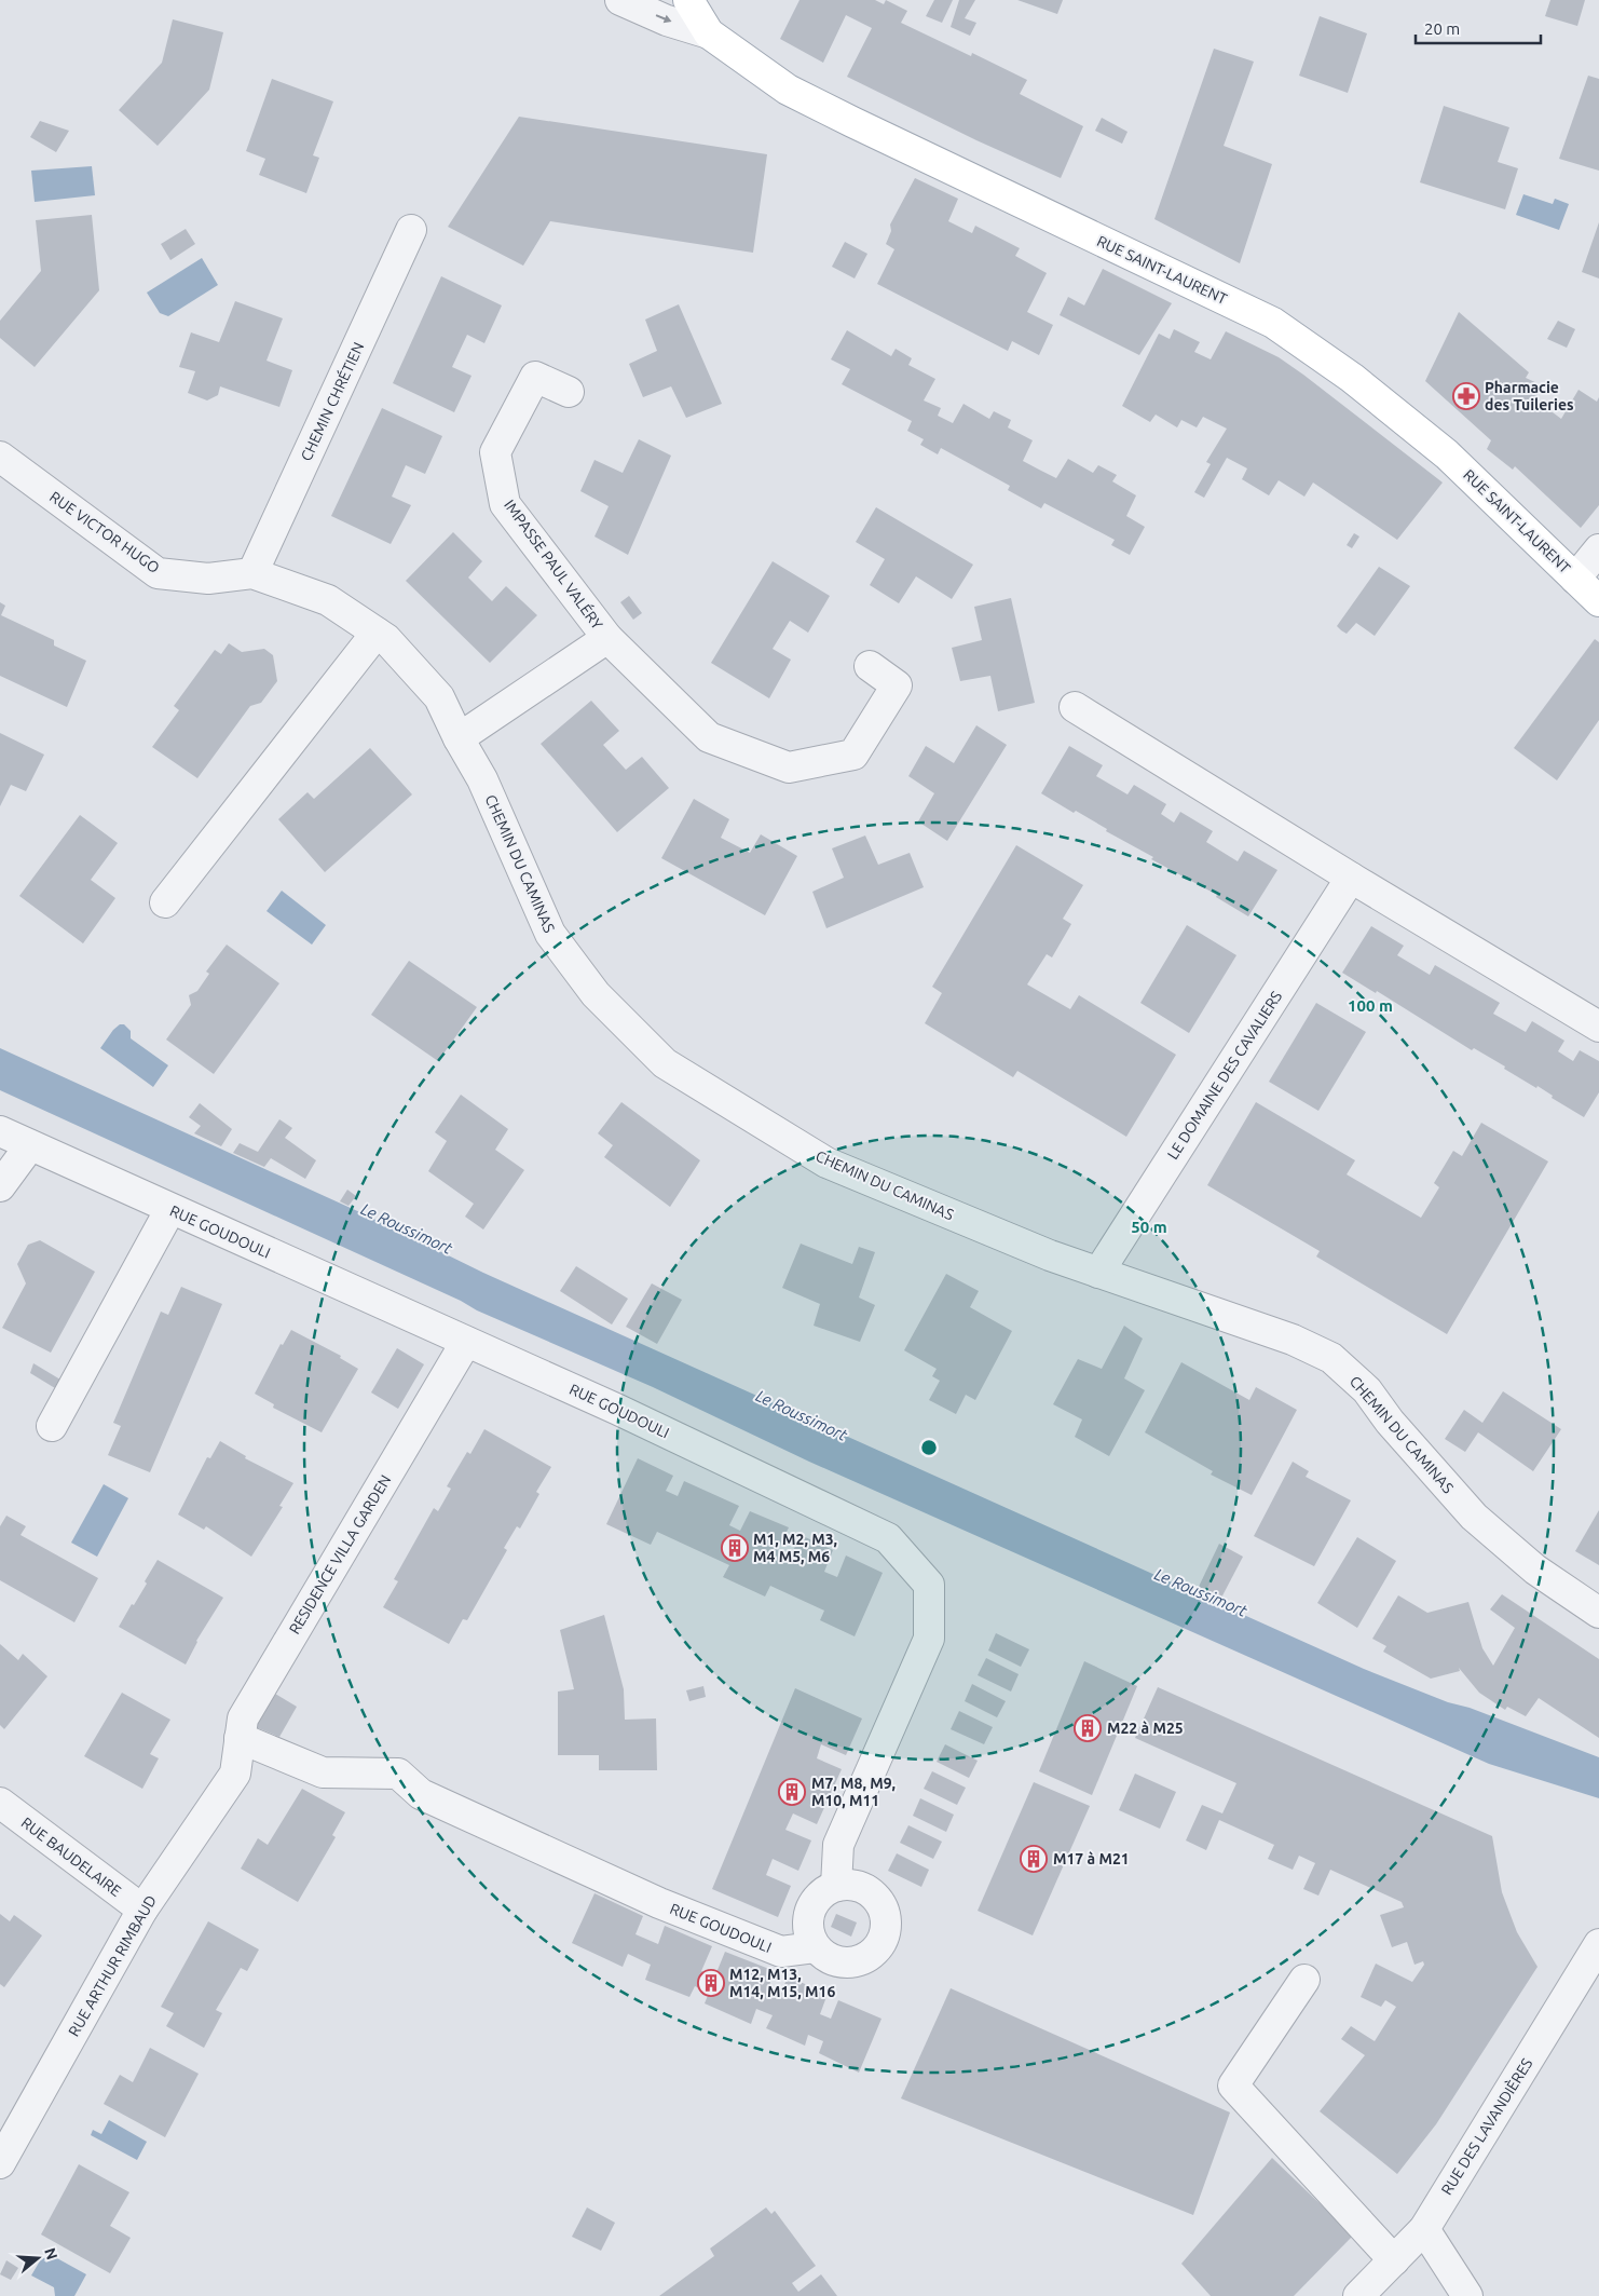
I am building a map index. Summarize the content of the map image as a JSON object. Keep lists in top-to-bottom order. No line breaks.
{"streets":{"main road":["RUE SAINT-LAURENT"],"street":["CHEMIN CHRÉTIEN","RUE VICTOR HUGO","IMPASSE PAUL VALÉRY","CHEMIN DU CAMINAS","LE DOMAINE DES CAVALIERS","RUE GOUDOULI","RESIDENCE VILLA GARDEN","RUE BAUDELAIRE","RUE ARTHUR RIMBAUD","RUE DES LAVANDIÈRES"]},"crossings":[["CHEMIN CHRÉTIEN","RUE VICTOR HUGO"],["CHEMIN CHRÉTIEN","CHEMIN DU CAMINAS"],["RUE VICTOR HUGO","CHEMIN DU CAMINAS"],["CHEMIN DU CAMINAS","LE DOMAINE DES CAVALIERS"],["RUE GOUDOULI","RESIDENCE VILLA GARDEN"],["RESIDENCE VILLA GARDEN","RUE ARTHUR RIMBAUD"],["RUE BAUDELAIRE","RUE ARTHUR RIMBAUD"]],"water":["Le Roussimort"],"places":{"pharmacy":["Pharmacie des Tuileries"],"building":["M1, M2, M3, M4 M5, M6","M22 à M25","M7, M8, M9, M10, M11","M17 à M21","M12, M13, M14, M15, M16"]},"scale_bar":"20 m","north":"right","rings":["100 m","50 m"]}
